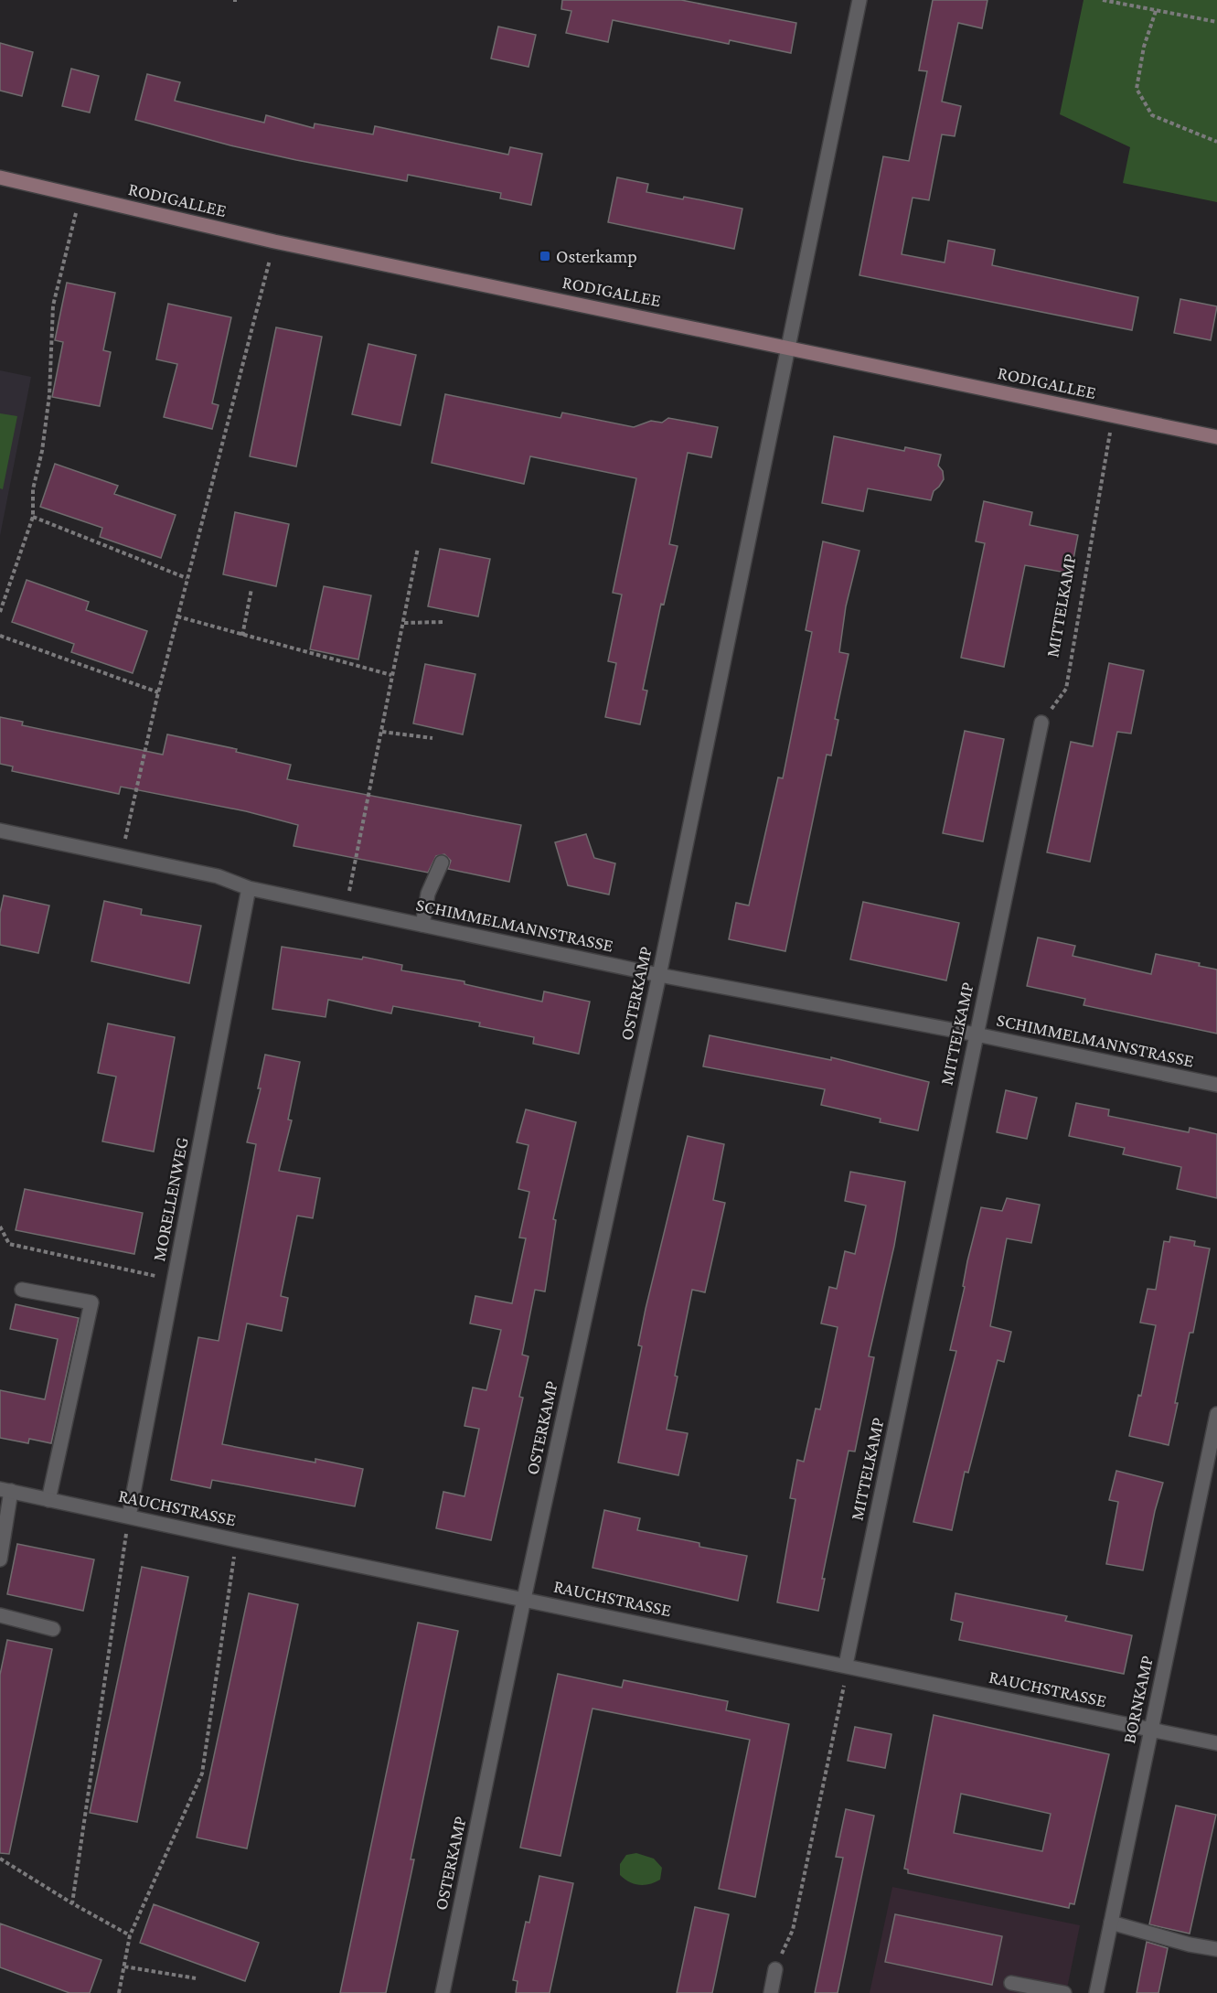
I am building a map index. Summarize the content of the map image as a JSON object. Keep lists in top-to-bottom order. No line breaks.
{"streets":{"main road":["RODIGALLEE"],"street":["MITTELKAMP","SCHIMMELMANNSTRASSE","OSTERKAMP","MORELLENWEG","RAUCHSTRASSE","BORNKAMP"]},"crossings":[["RODIGALLEE","MITTELKAMP"],["RODIGALLEE","OSTERKAMP"],["MITTELKAMP","SCHIMMELMANNSTRASSE"],["MITTELKAMP","RAUCHSTRASSE"],["SCHIMMELMANNSTRASSE","OSTERKAMP"],["SCHIMMELMANNSTRASSE","MORELLENWEG"],["OSTERKAMP","RAUCHSTRASSE"],["MORELLENWEG","RAUCHSTRASSE"],["RAUCHSTRASSE","BORNKAMP"]],"places":{"transit":["Osterkamp"]}}
